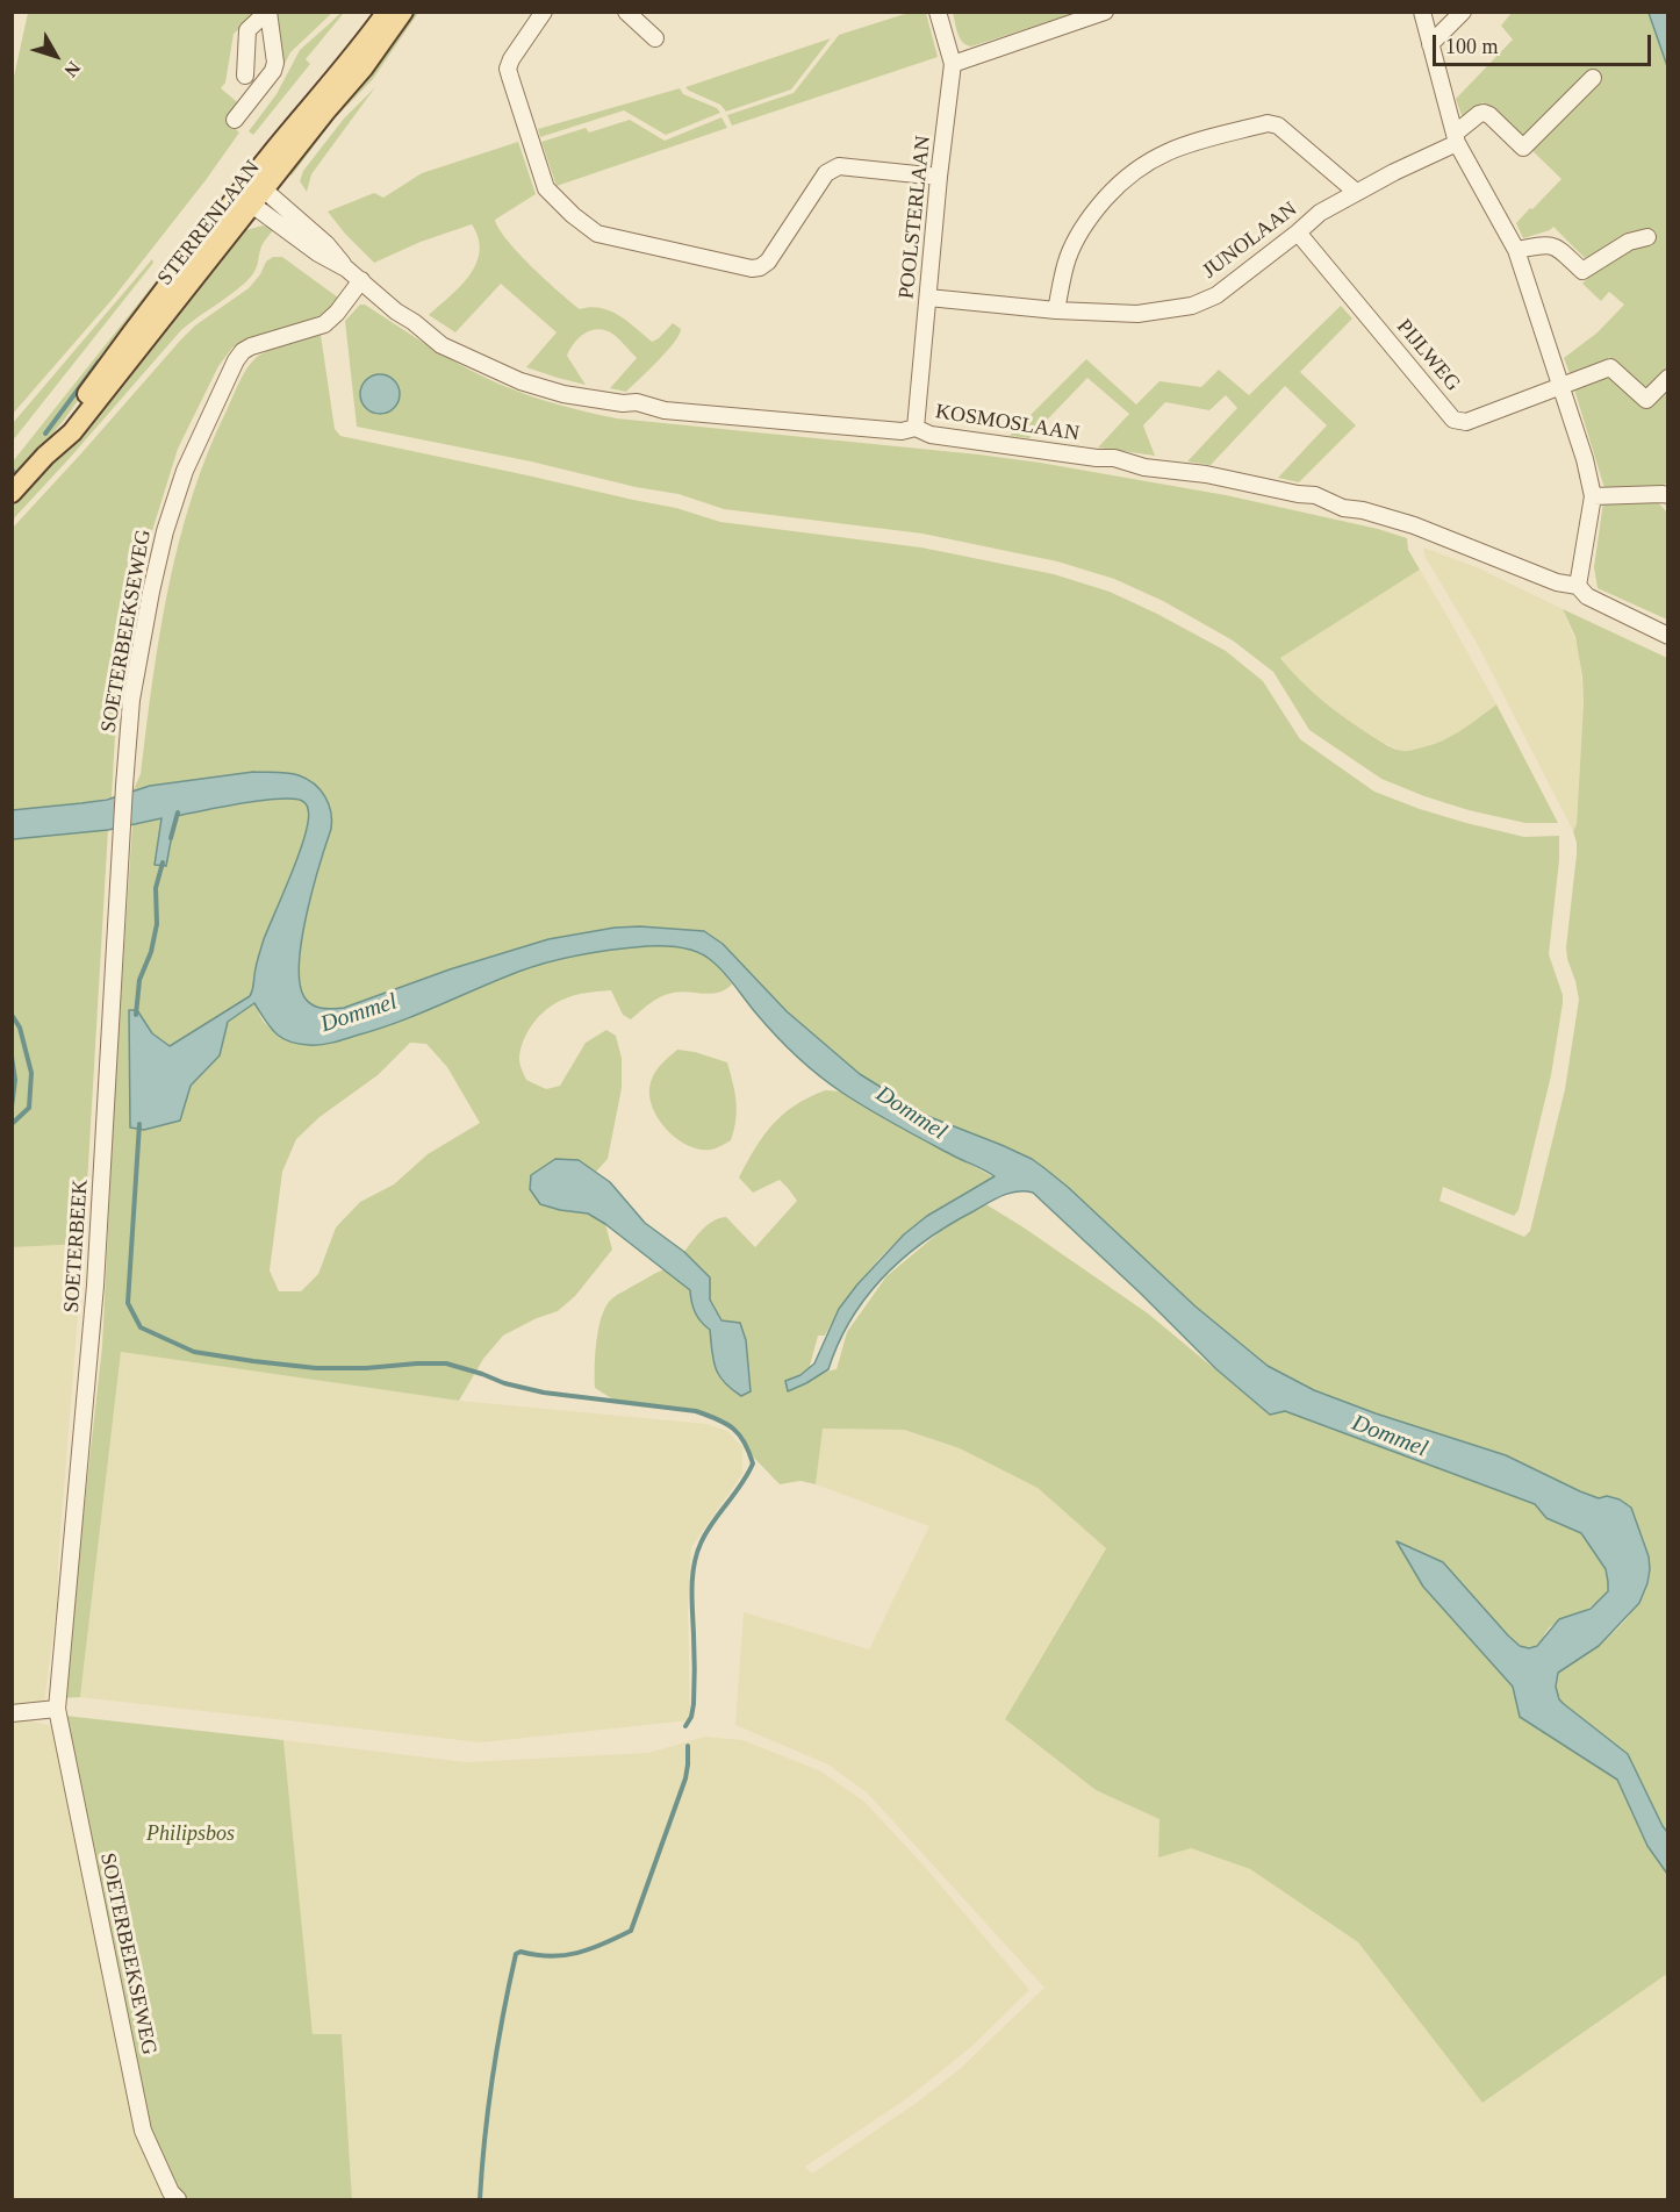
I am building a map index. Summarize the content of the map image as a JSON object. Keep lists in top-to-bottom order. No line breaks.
{"streets":{"main road":["STERRENLAAN"],"street":["POOLSTERLAAN","JUNOLAAN","PIJLWEG","KOSMOSLAAN","SOETERBEEKSEWEG","SOETERBEEK"]},"crossings":[["POOLSTERLAAN","JUNOLAAN"],["POOLSTERLAAN","KOSMOSLAAN"],["STERRENLAAN","KOSMOSLAAN"],["JUNOLAAN","PIJLWEG"],["KOSMOSLAAN","SOETERBEEKSEWEG"],["SOETERBEEKSEWEG","SOETERBEEK"]],"water":["Dommel"],"parks":["Philipsbos"],"scale_bar":"100 m","north":"bottom right"}
